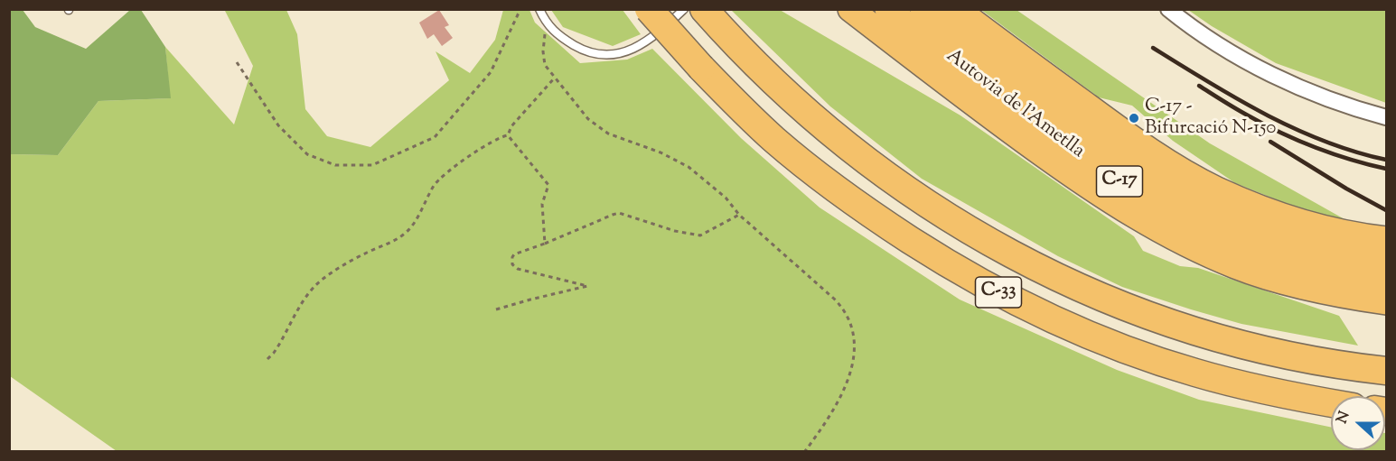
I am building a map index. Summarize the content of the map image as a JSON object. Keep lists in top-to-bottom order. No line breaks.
{"streets":{"highway":["Autovia de l'Ametlla","C-17","C-33"]},"places":["C-17 - Bifurcació N-150"],"north":"left"}
